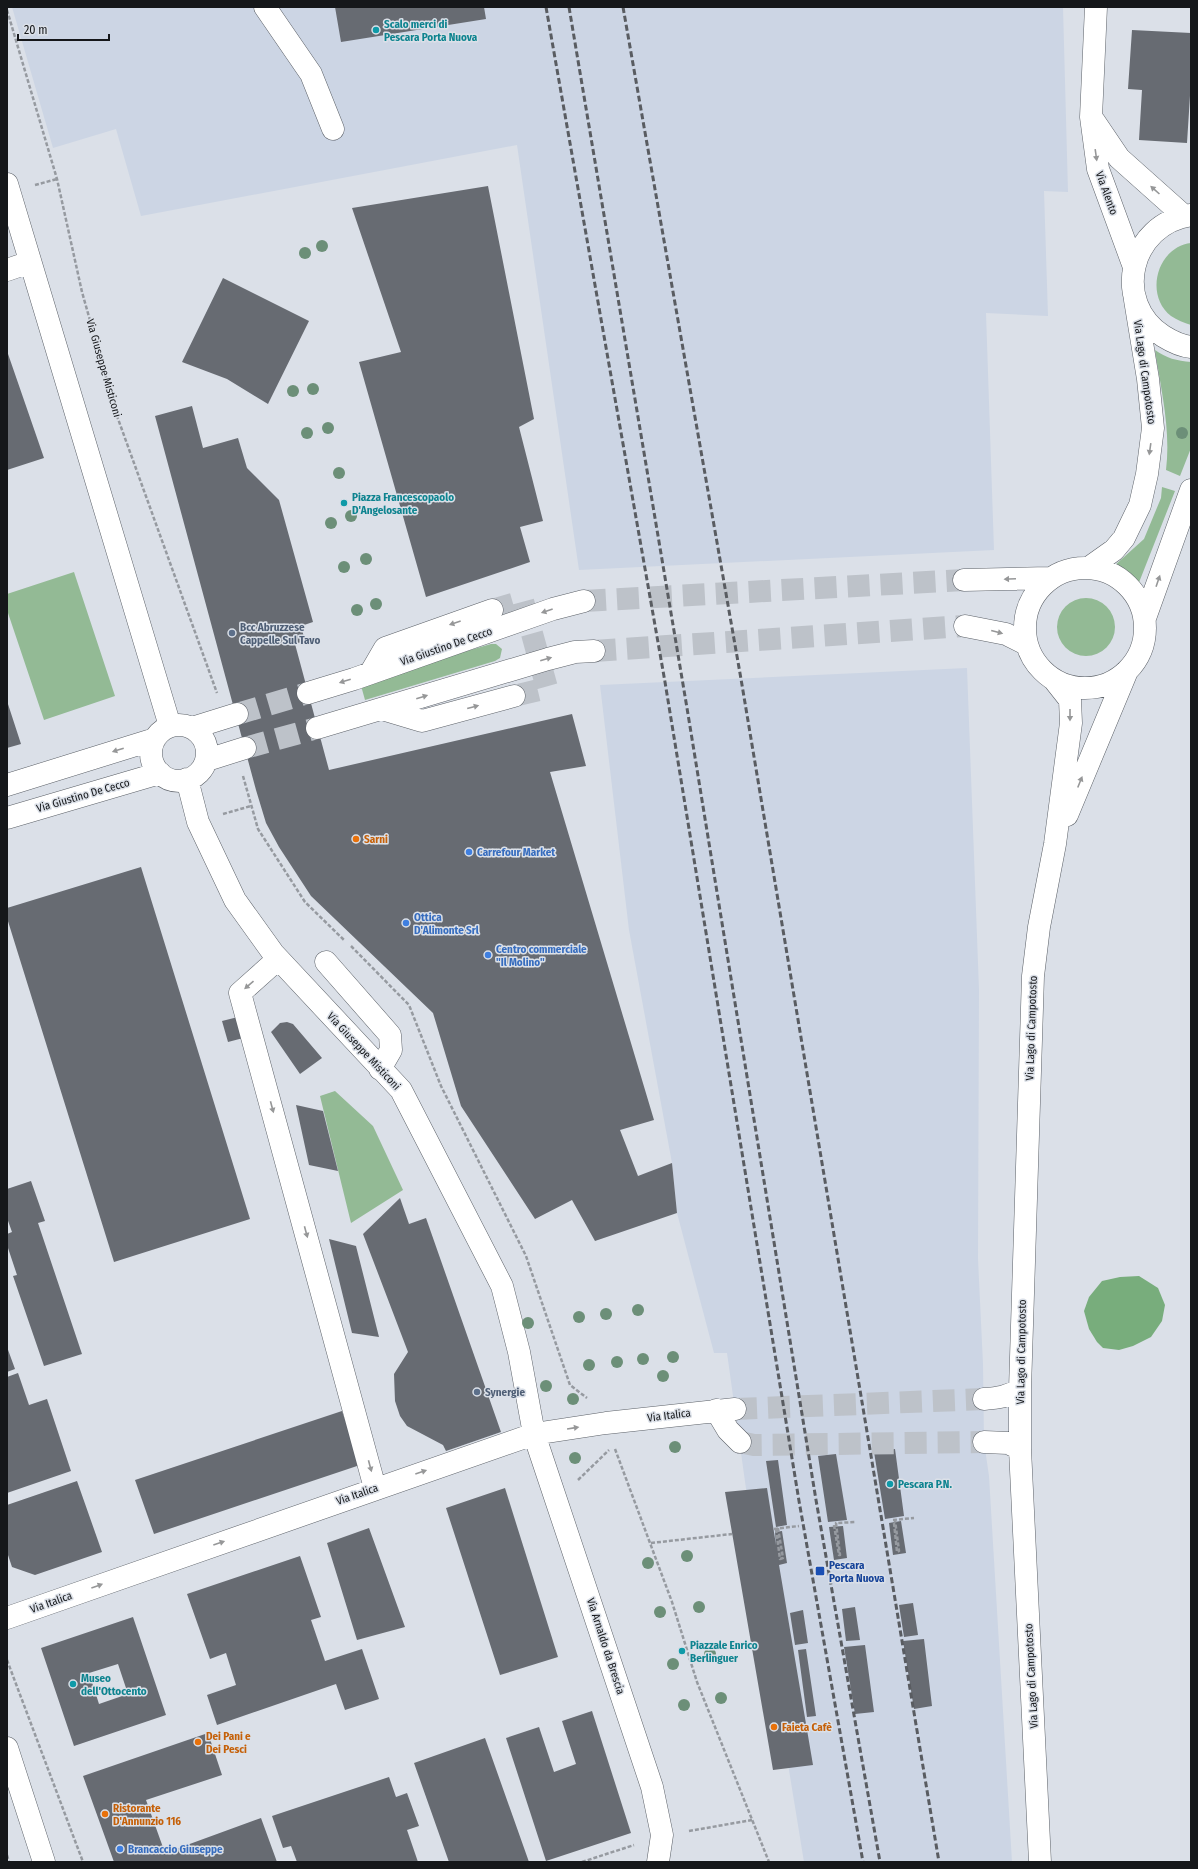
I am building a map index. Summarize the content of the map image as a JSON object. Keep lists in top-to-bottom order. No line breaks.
{"streets":{"street":["Via Alento","Via Giuseppe Misticoni","Via Lago di Campotosto","Via Giustino De Cecco","Via Italica","Via Arnaldo da Brescia"]},"crossings":[["Via Giuseppe Misticoni","Via Giustino De Cecco"],["Via Giuseppe Misticoni","Via Italica"],["Via Giuseppe Misticoni","Via Arnaldo da Brescia"],["Via Italica","Via Arnaldo da Brescia"]],"one_way":["Via Alento","Via Italica"],"places":{"other":["Scalo merci di Pescara Porta Nuova","Piazza Francescopaolo D'Angelosante","Bcc Abruzzese Cappelle Sul Tavo","Sarni","Carrefour Market","Ottica D'Alimonte Srl","Centro commerciale \"Il Molino\"","Synergie","Pescara P.N.","Piazzale Enrico Berlinguer","Museo dell'Ottocento","Faieta Cafè","Dei Pani e Dei Pesci","Ristorante D'Annunzio 116","Brancaccio Giuseppe"],"transit":["Pescara Porta Nuova"]},"scale_bar":"20 m"}
